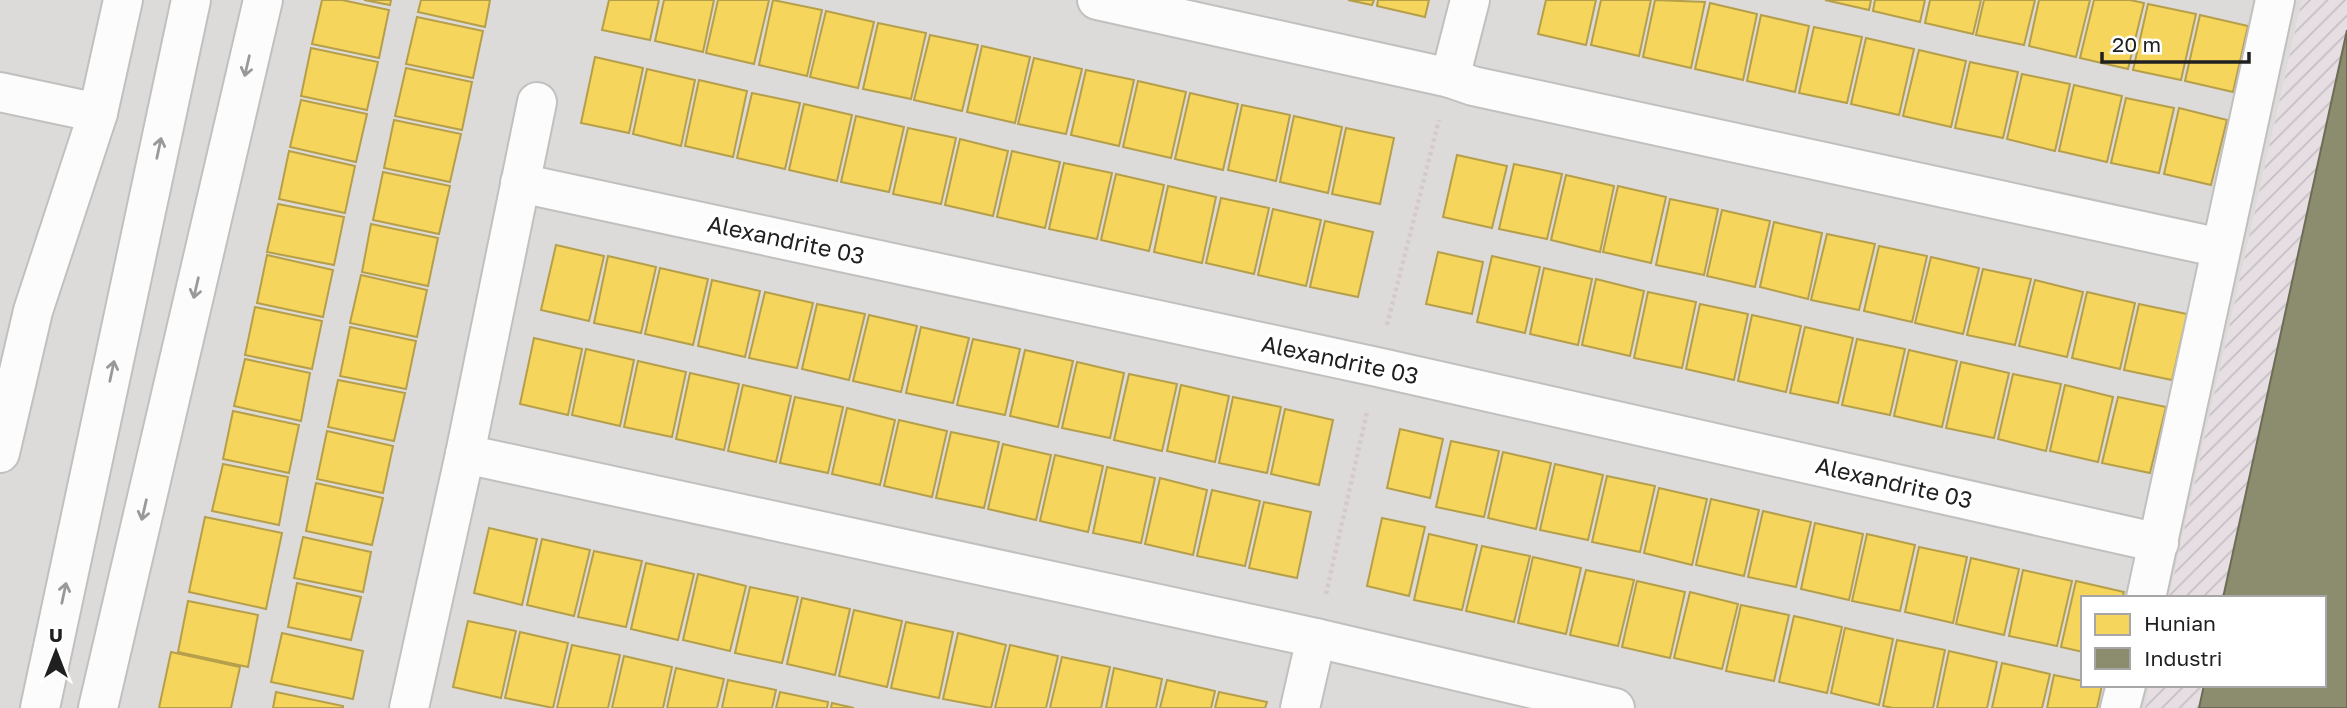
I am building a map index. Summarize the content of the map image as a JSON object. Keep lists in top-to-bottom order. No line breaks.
{"streets":{"street":["Alexandrite 03"]},"legend":["Hunian","Industri"],"scale_bar":"20 m","north":"top"}
